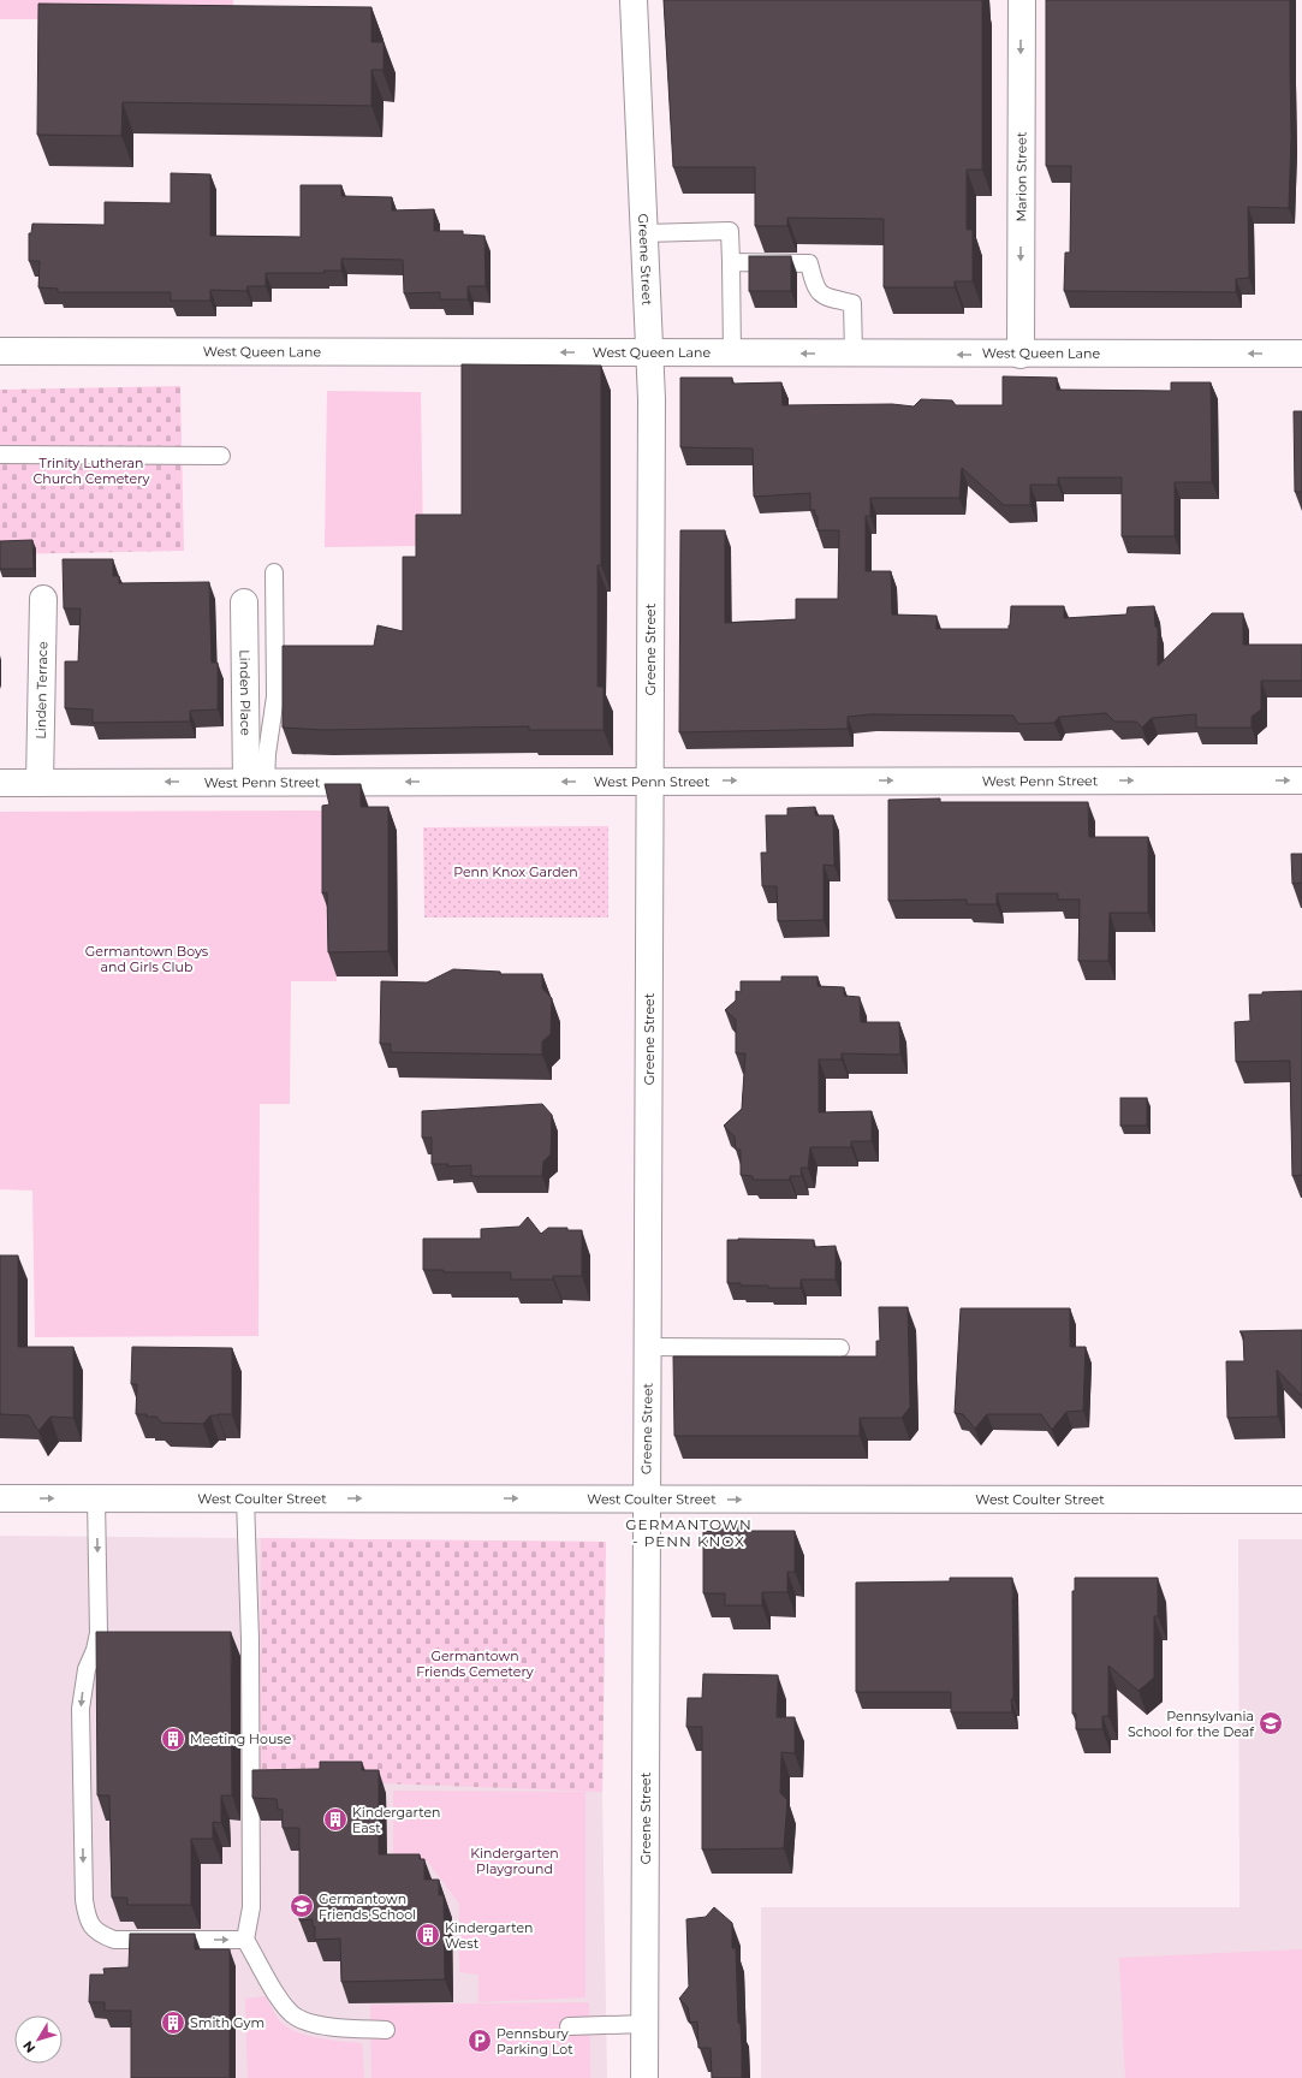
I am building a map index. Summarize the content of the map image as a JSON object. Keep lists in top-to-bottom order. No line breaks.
{"streets":{"street":["Marion Street","Greene Street","West Queen Lane","Linden Terrace","Linden Place","West Penn Street","West Coulter Street"]},"crossings":[["Marion Street","West Queen Lane"],["Greene Street","West Queen Lane"],["Greene Street","West Penn Street"],["Greene Street","West Coulter Street"],["Linden Terrace","West Penn Street"],["Linden Place","West Penn Street"]],"one_way":["Marion Street","West Queen Lane","West Coulter Street"],"districts":["GERMANTOWN - PENN KNOX"],"parks":["Trinity Lutheran Church Cemetery","Penn Knox Garden","Germantown Boys and Girls Club","Germantown Friends Cemetery","Kindergarten Playground"],"places":{"school or university":["Pennsylvania School for the Deaf","Germantown Friends School"],"building":["Meeting House","Kindergarten East","Kindergarten West","Smith Gym"],"parking":["Pennsbury Parking Lot"]},"north":"bottom left"}
